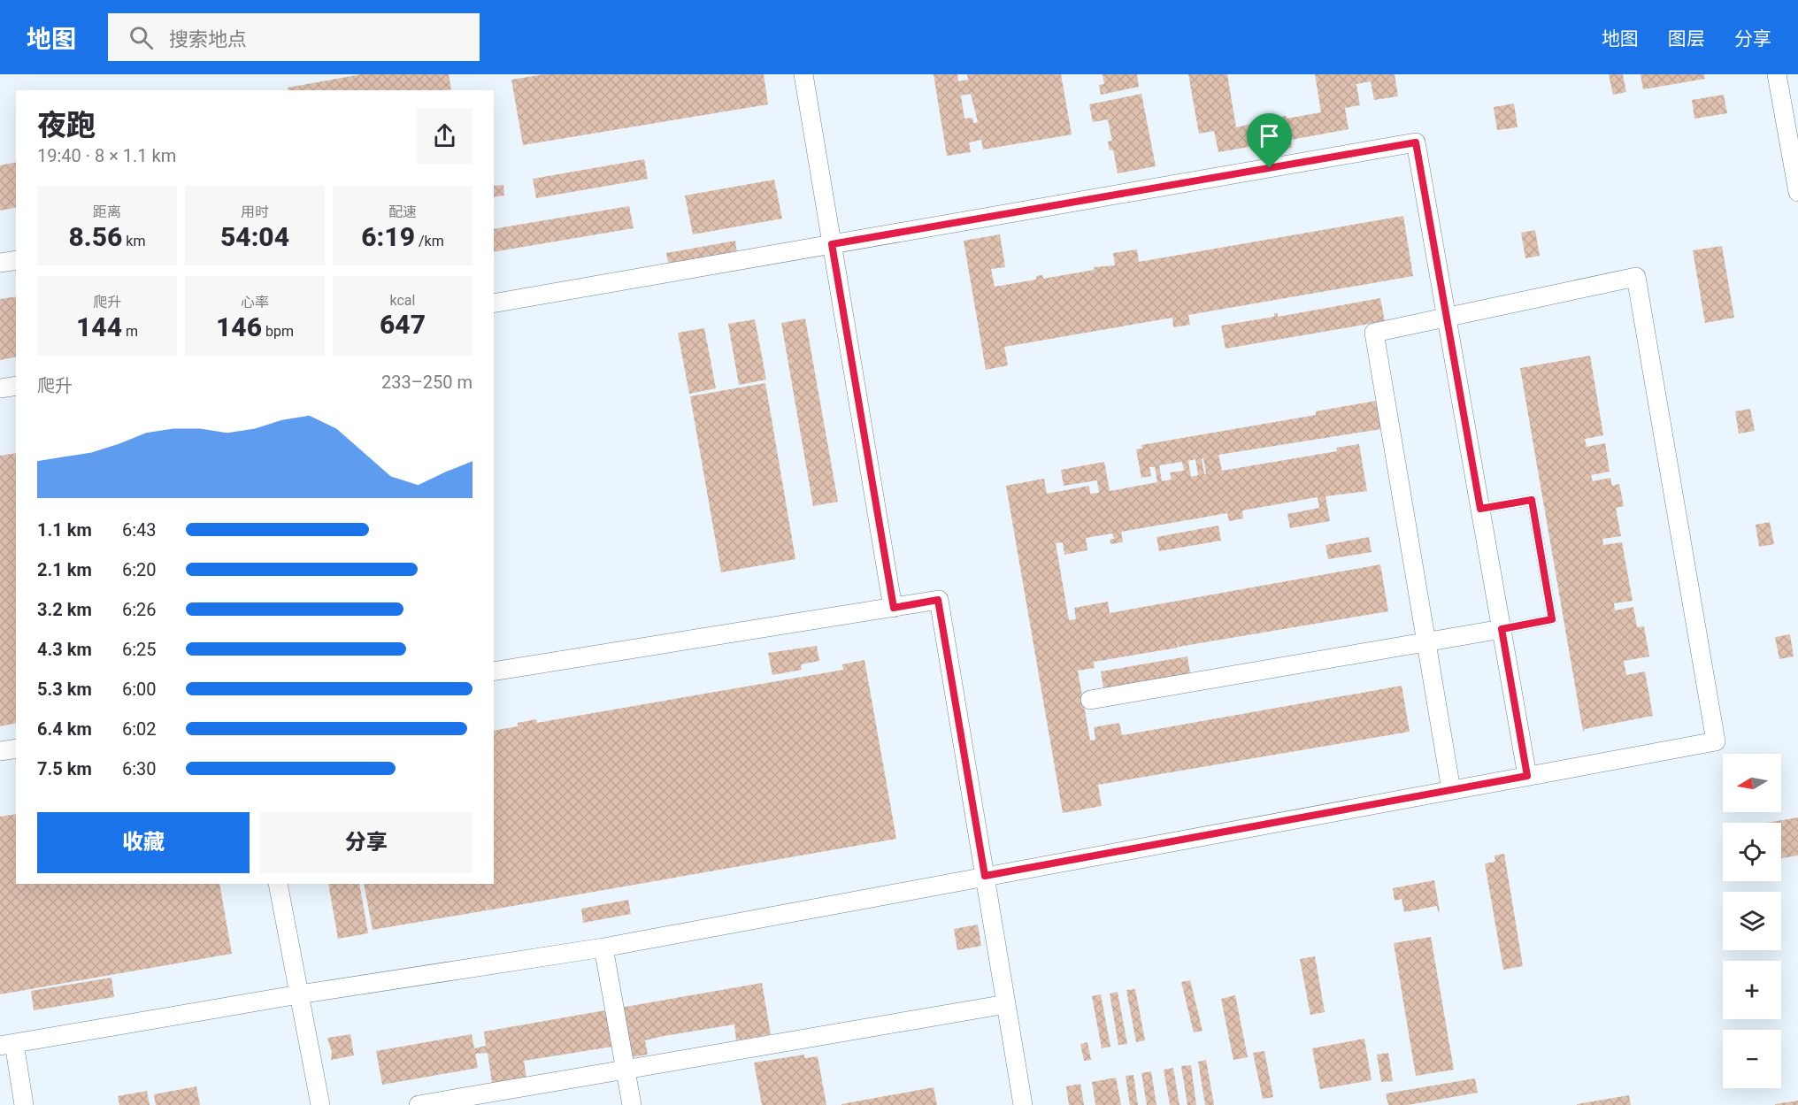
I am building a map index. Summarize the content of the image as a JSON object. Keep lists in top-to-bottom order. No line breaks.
{"north":"left","page":{"header":"地图","search":"搜索地点","nav":["地图","图层","分享"],"heading":["夜跑","19:40 · 8 × 1.1 km"],"stats":[["距离","8.56 km"],["用时","54:04"],["配速","6:19 /km"],["爬升","144 m"],["心率","146 bpm"],["kcal","647"]],"chart":["爬升","233–250 m"],"list":[{"name":"1.1 km","note":"6:43"},{"name":"2.1 km","note":"6:20"},{"name":"3.2 km","note":"6:26"},{"name":"4.3 km","note":"6:25"},{"name":"5.3 km","note":"6:00"},{"name":"6.4 km","note":"6:02"},{"name":"7.5 km","note":"6:30"}],"map_buttons":["+","−"],"buttons":["收藏","分享"]}}
